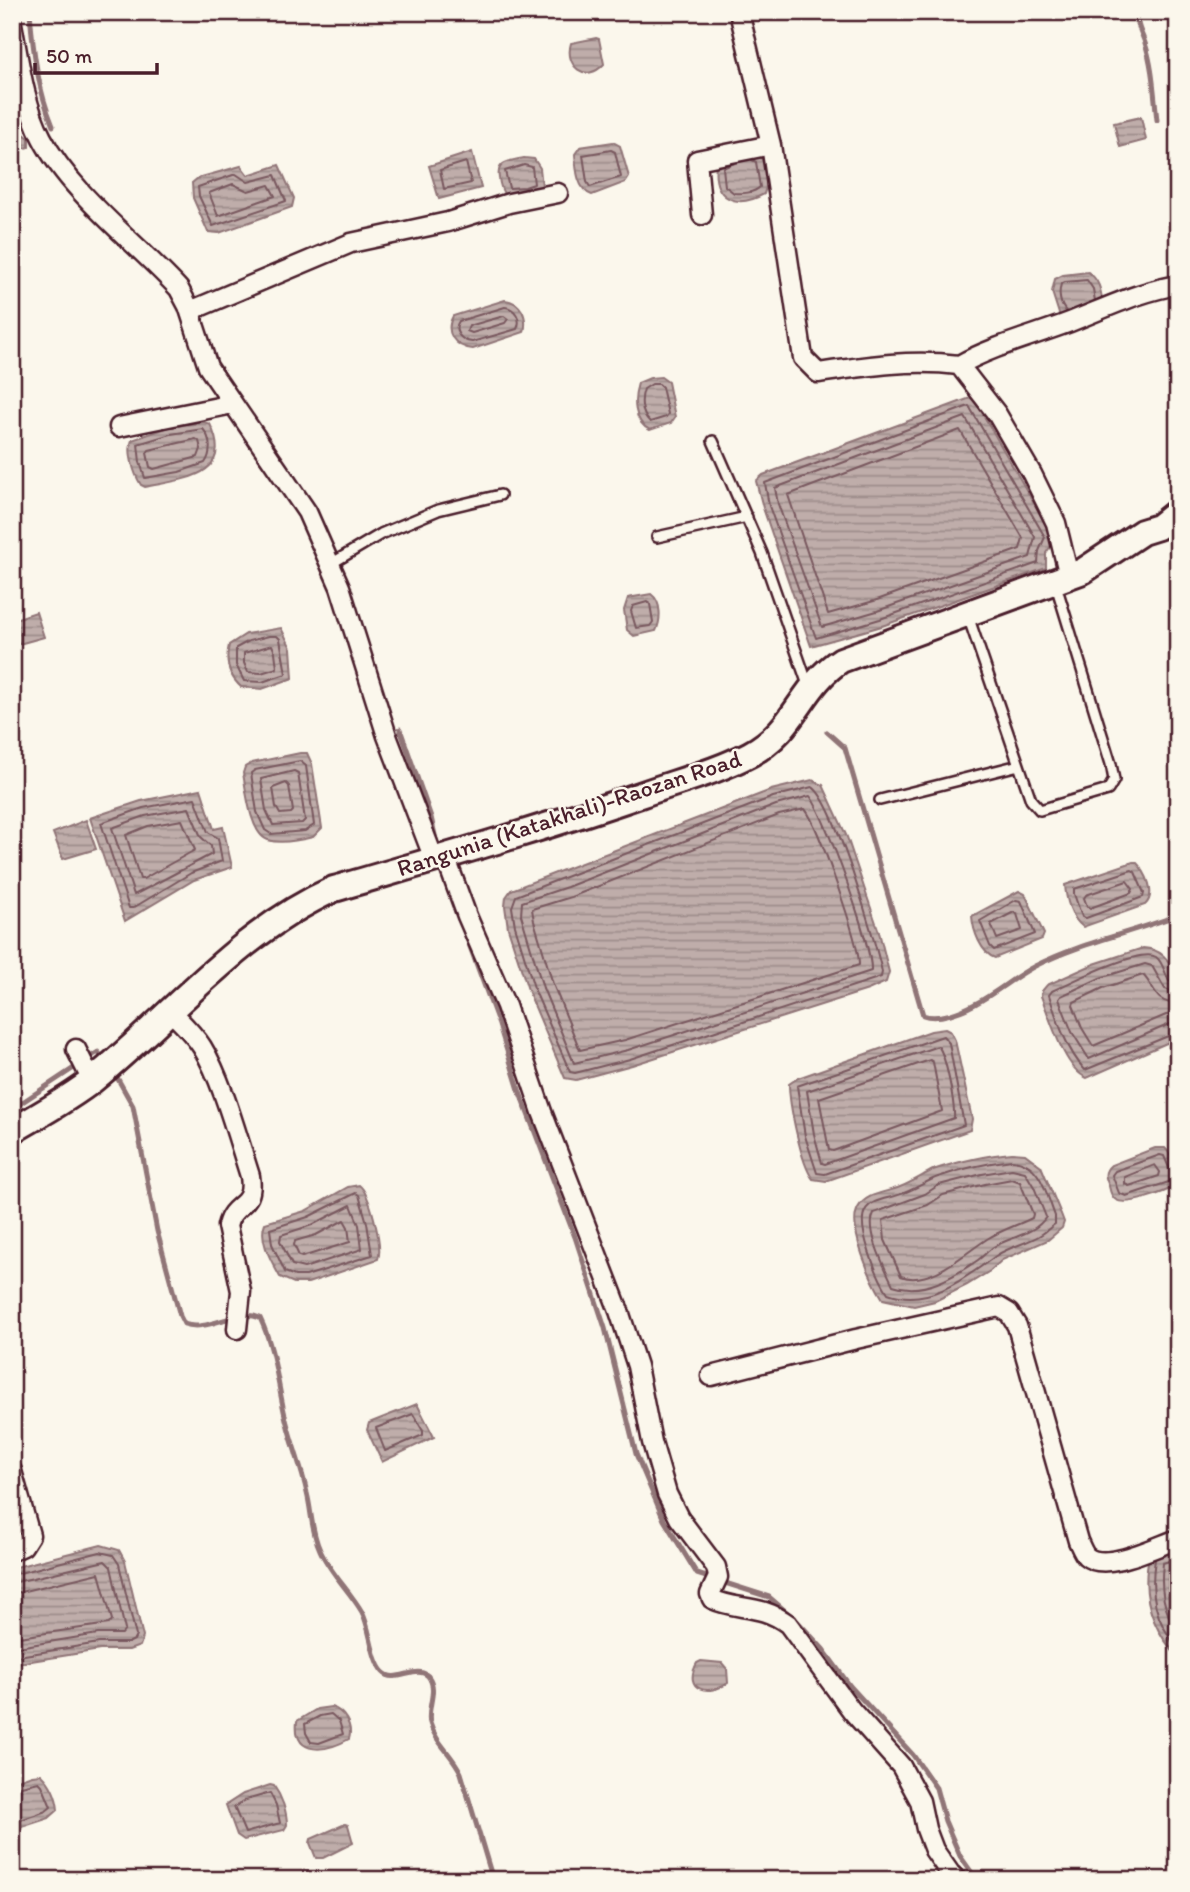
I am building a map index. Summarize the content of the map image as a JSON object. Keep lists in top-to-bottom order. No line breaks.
{"streets":{"main road":["Rangunia (Katakhali)-Raozan Road"]},"scale_bar":"50 m"}
